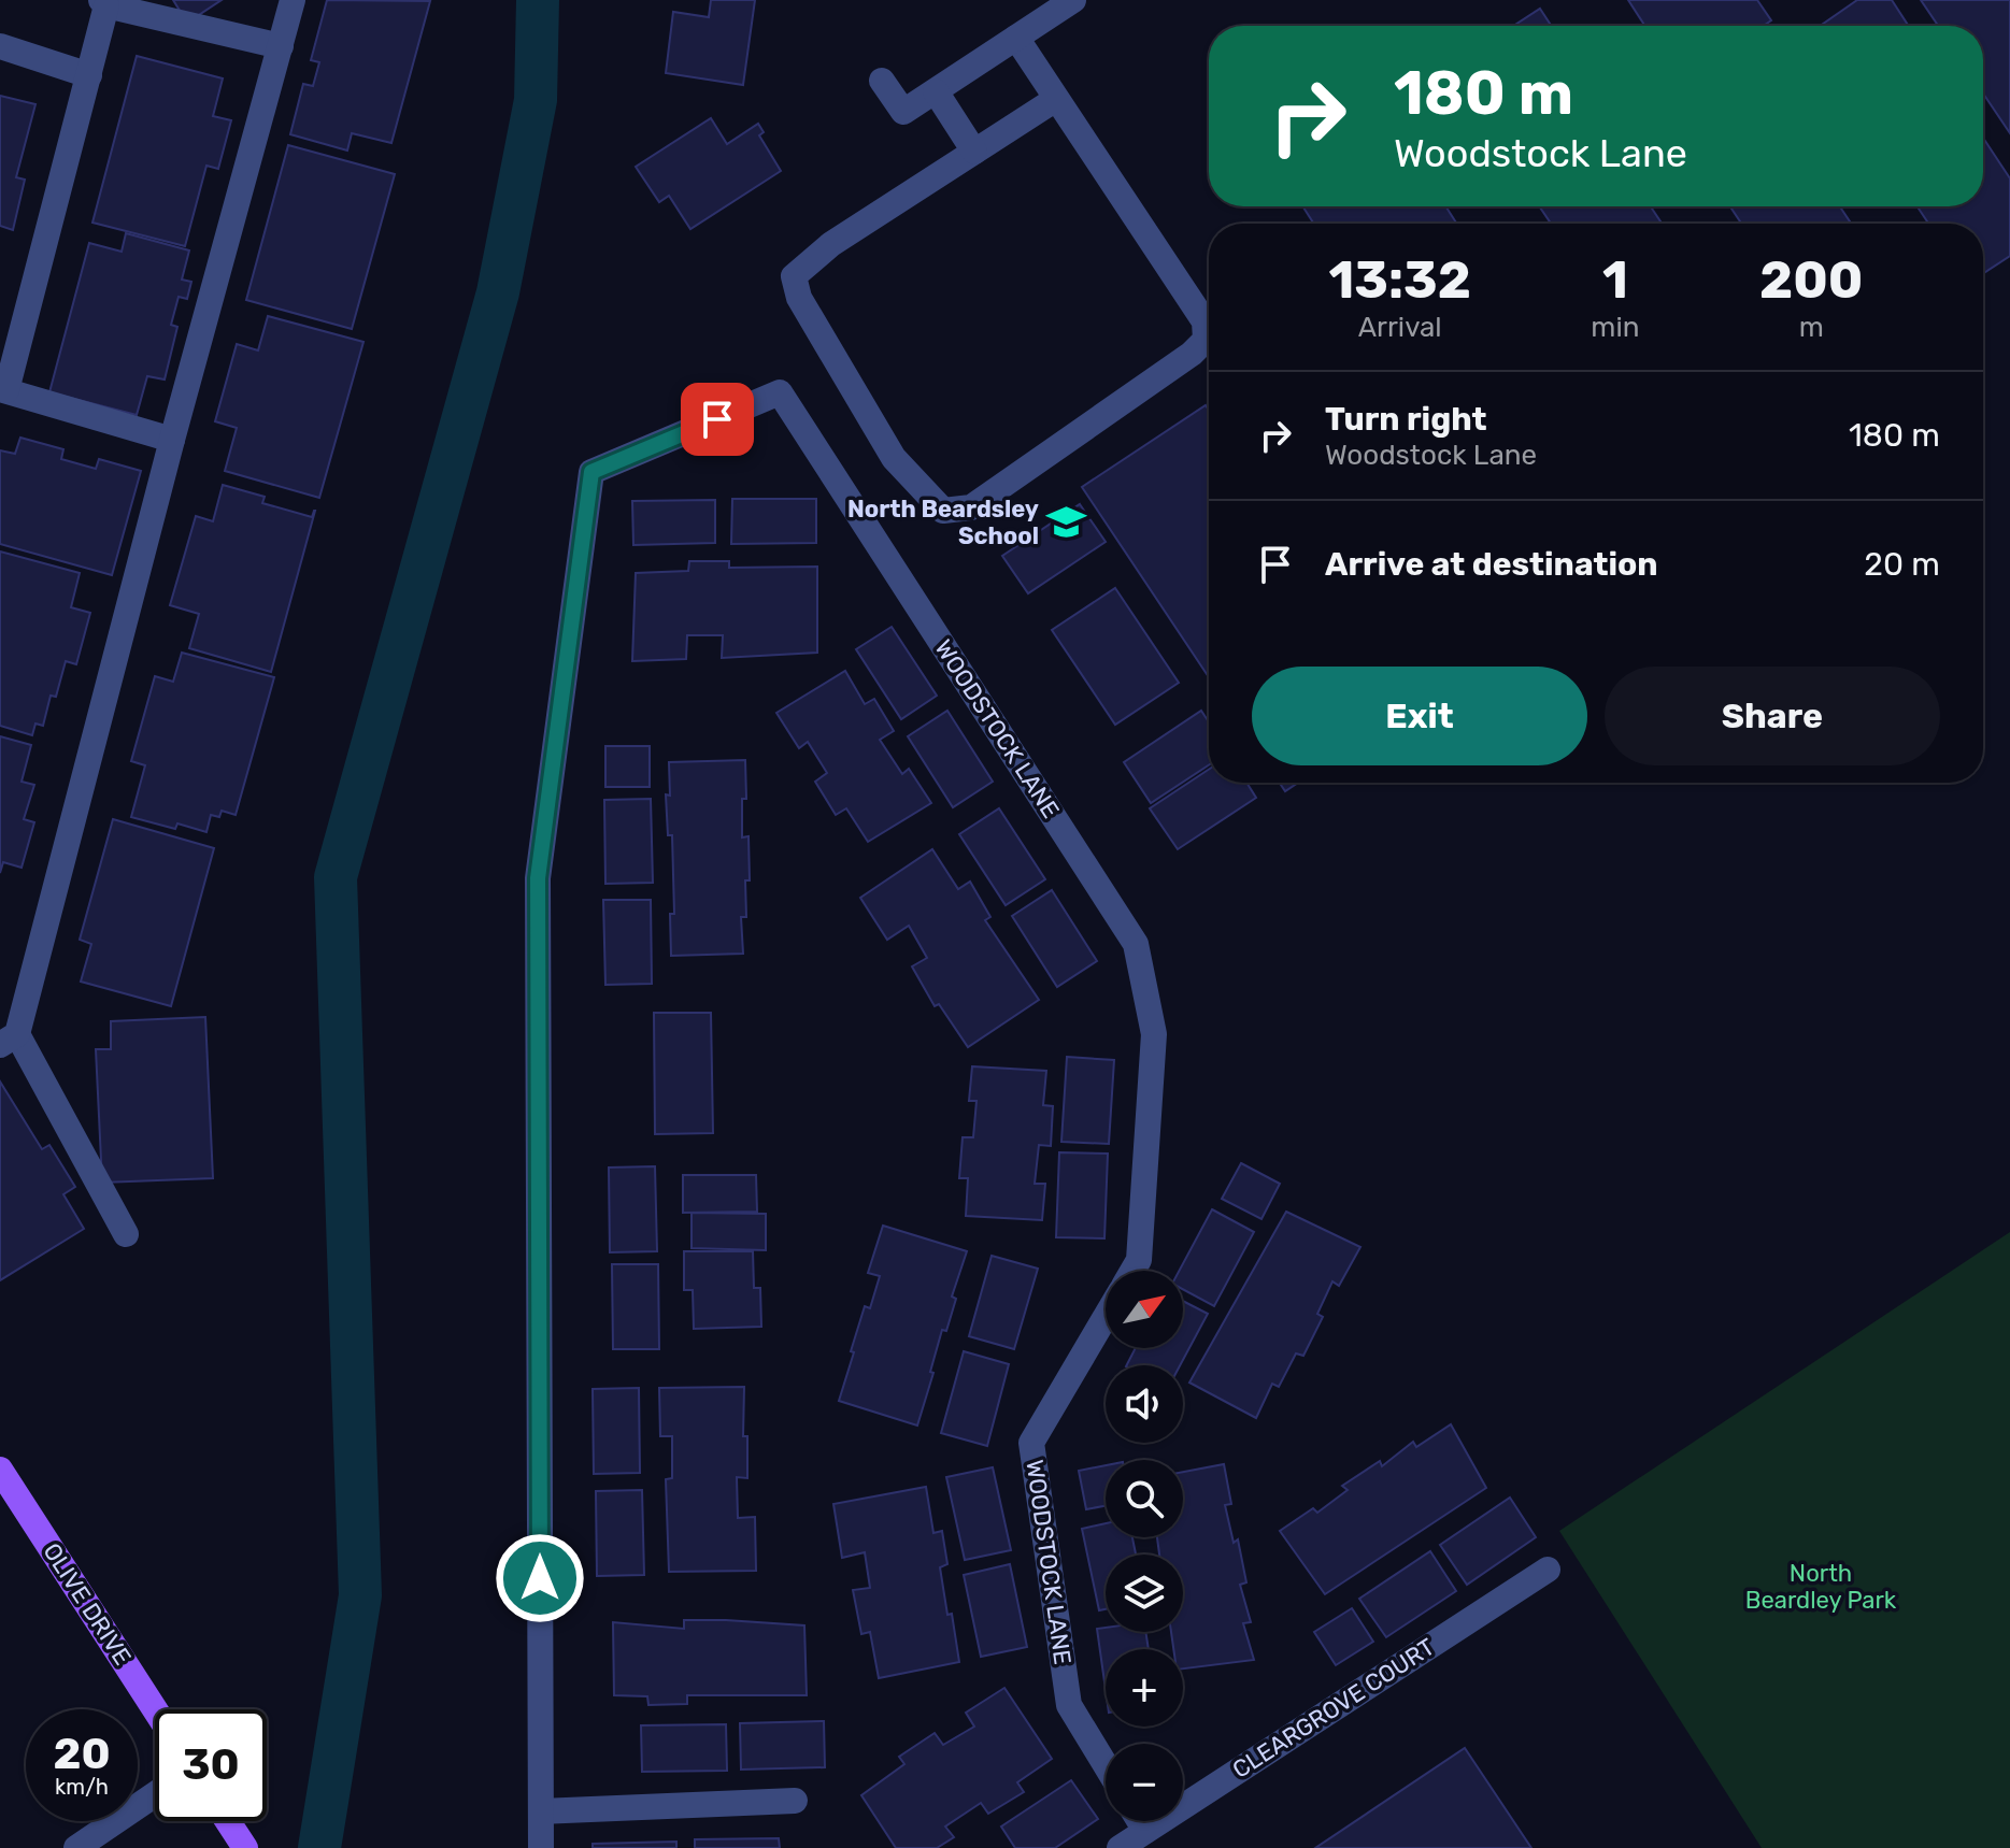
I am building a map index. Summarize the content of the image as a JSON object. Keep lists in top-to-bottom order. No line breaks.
{"streets":{"main road":["OLIVE DRIVE"],"street":["WOODSTOCK LANE","CLEARGROVE COURT"]},"parks":["North Beardley Park"],"places":{"school or university":["North Beardsley School"]},"north":"top right","page":{"turn":["180 m","Woodstock Lane"],"eta":["13:32","Arrival","1","min","200","m"],"list":[{"name":"Turn right","note":"Woodstock Lane","value":"180 m"},{"name":"Arrive at destination","value":"20 m"}],"buttons":["Exit","Share"],"map_buttons":["+","−"],"speed":"20 km/h","limit":"30"}}
